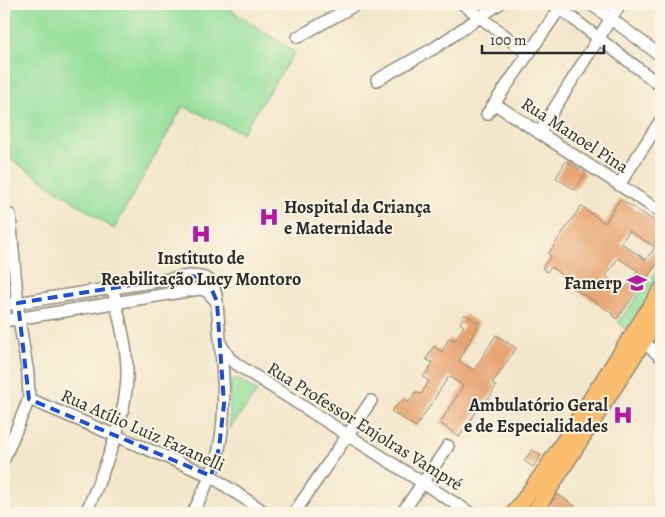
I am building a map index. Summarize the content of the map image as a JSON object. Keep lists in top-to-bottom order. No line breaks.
{"streets":{"street":["Rua Manoel Pina","Rua Professor Enjolras Vampré","Rua Atílio Luiz Fazanelli"]},"places":{"hospital":["Hospital da Criança e Maternidade","Instituto de Reabilitação Lucy Montoro","Ambulatório Geral e de Especialidades"],"school or university":["Famerp"]},"scale_bar":"100 m"}
